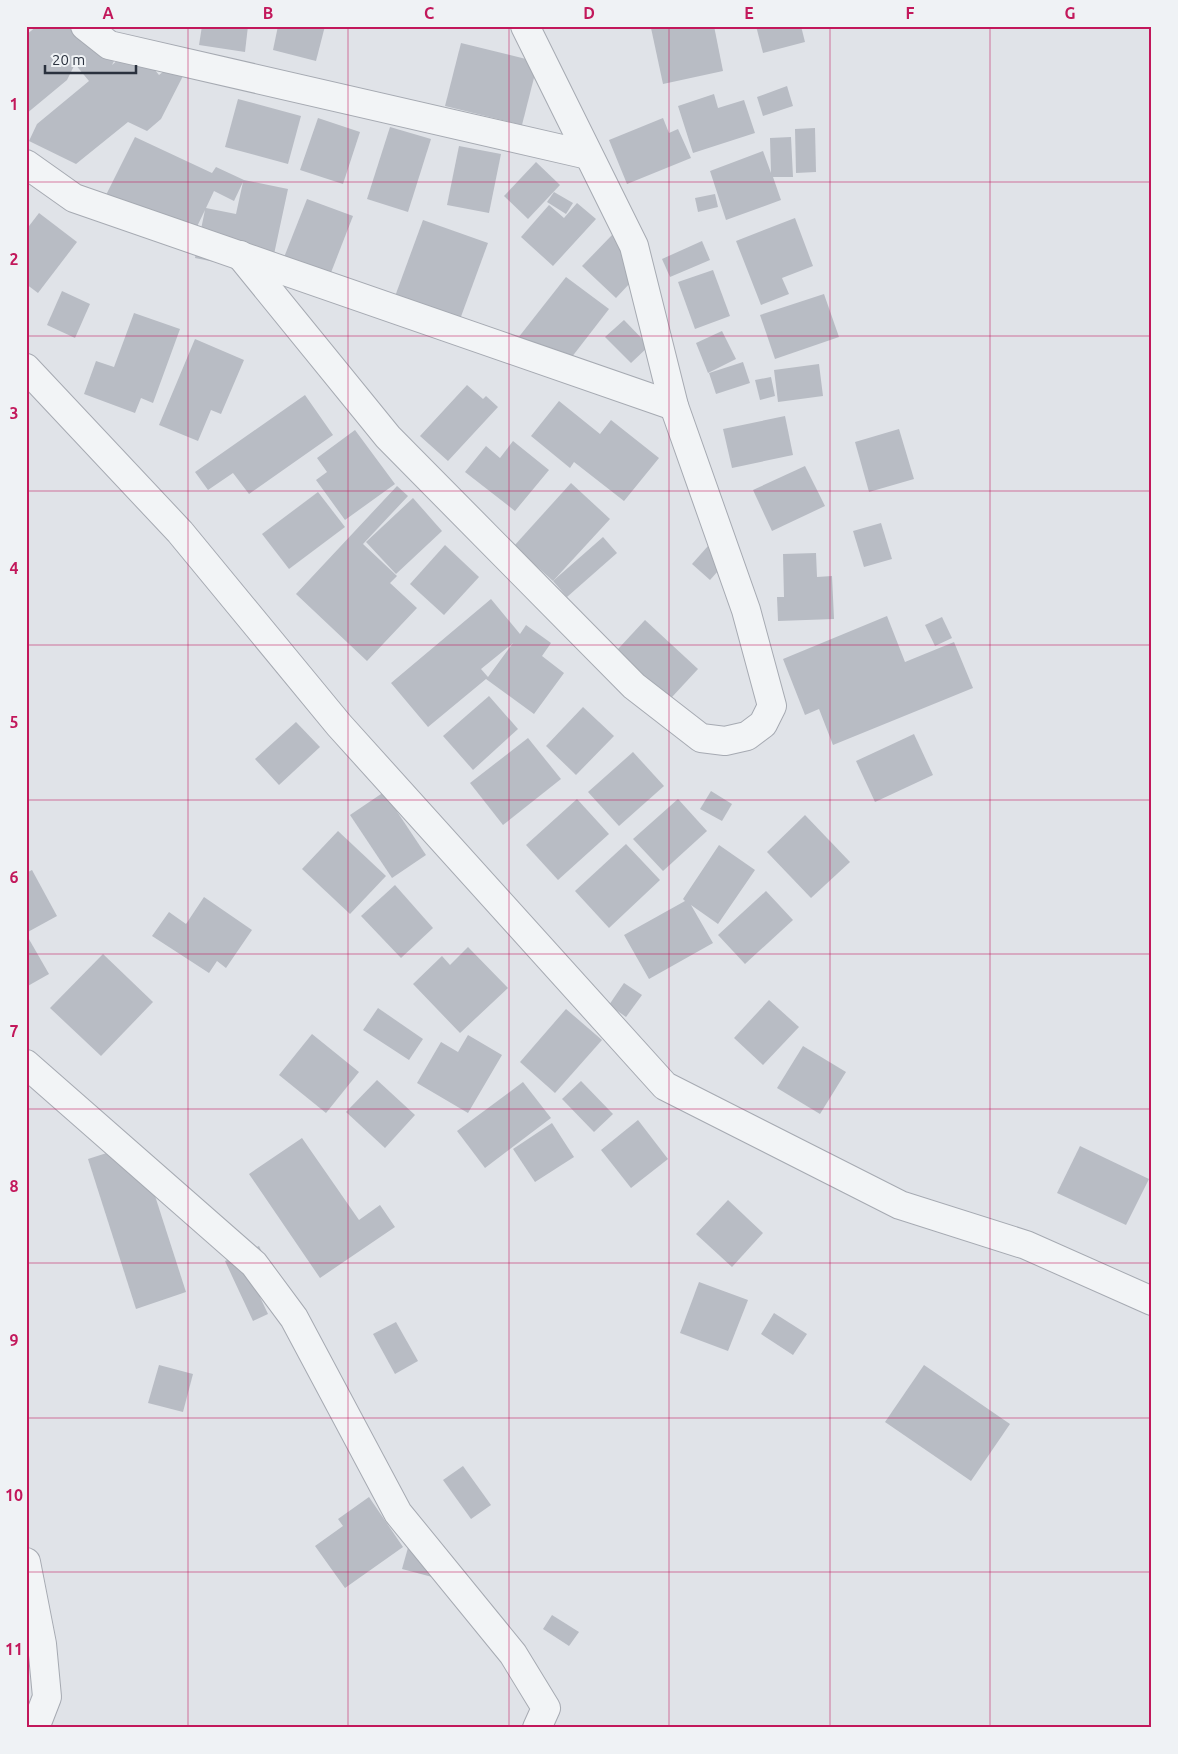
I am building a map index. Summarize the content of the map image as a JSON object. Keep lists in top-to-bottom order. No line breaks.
{"scale_bar":"20 m","grid":{"columns":["A","B","C","D","E","F","G"],"rows":["1","2","3","4","5","6","7","8","9","10","11"]}}
